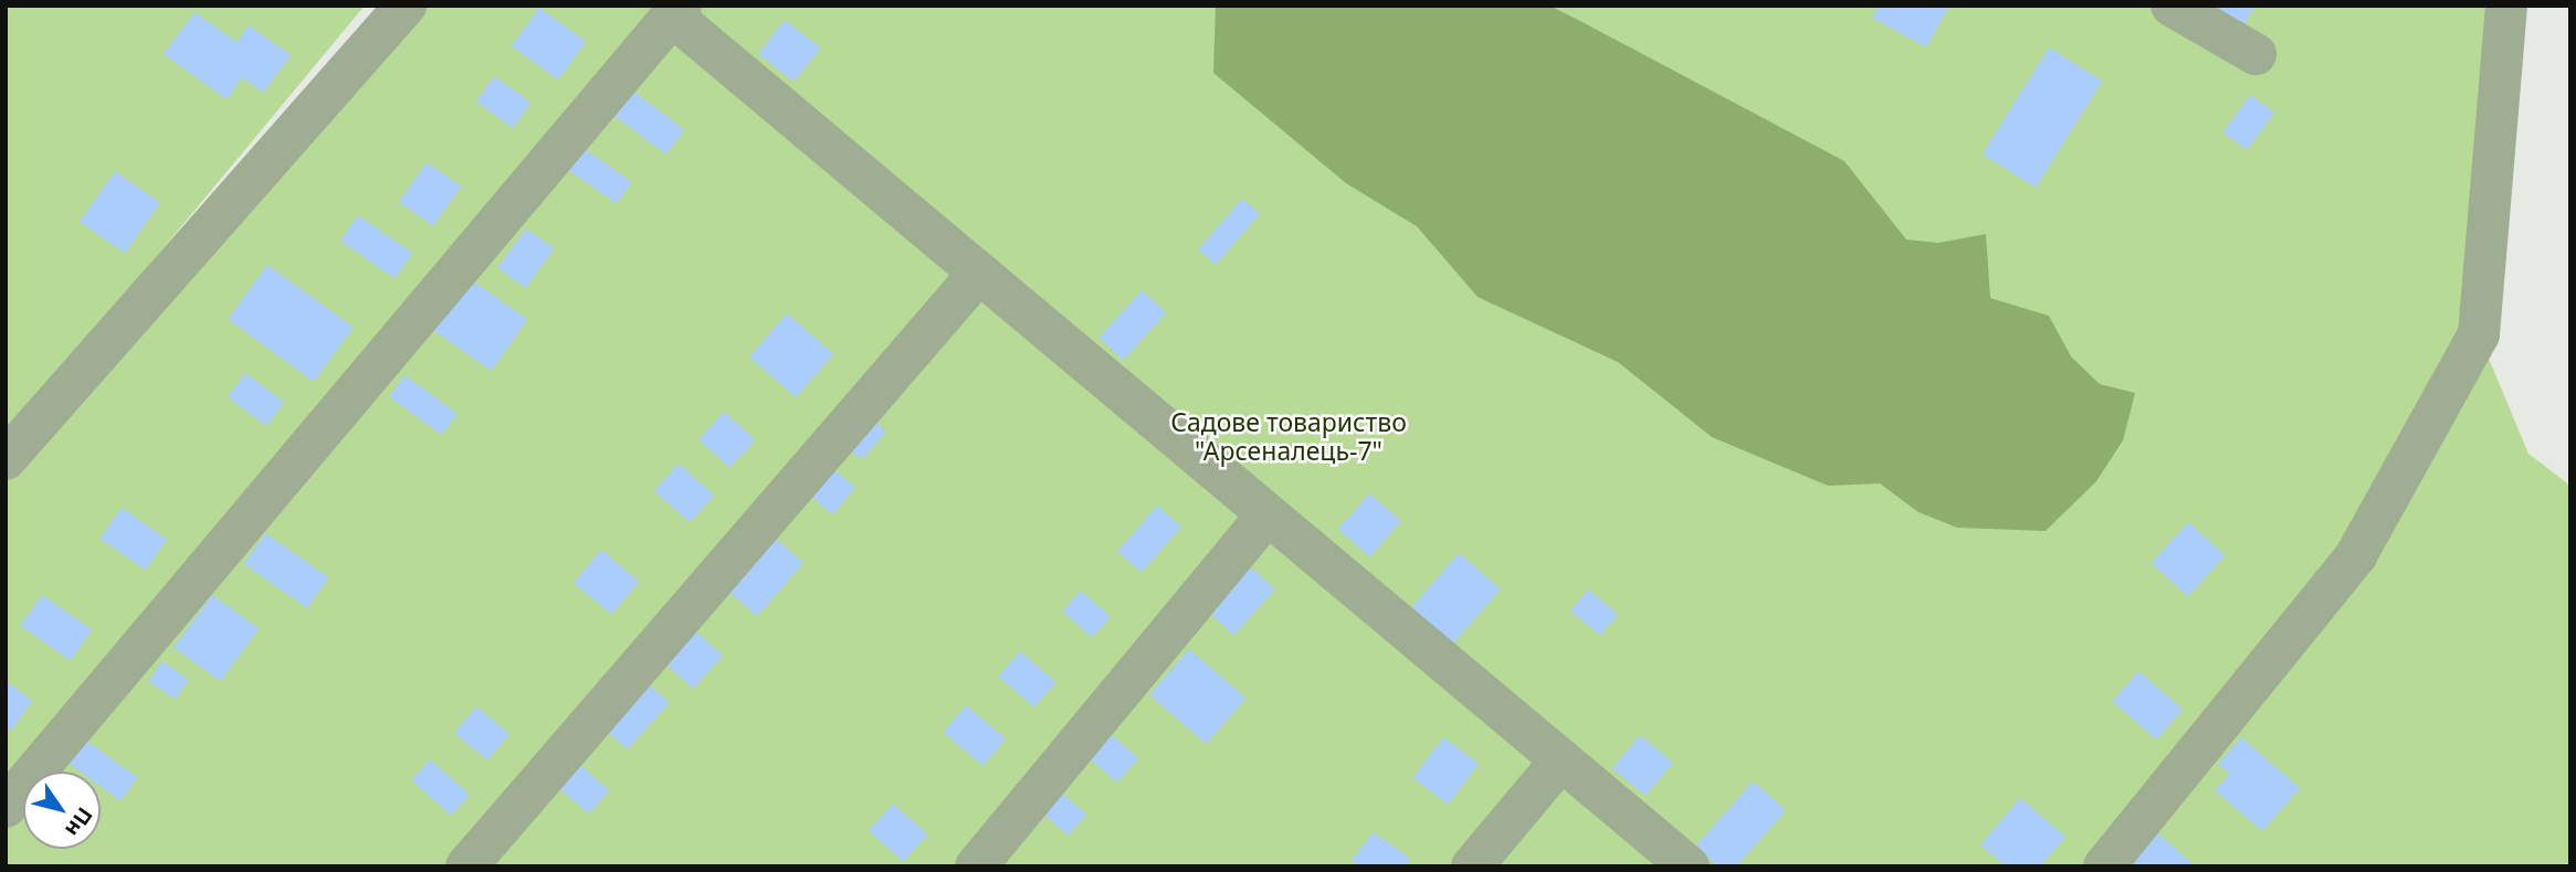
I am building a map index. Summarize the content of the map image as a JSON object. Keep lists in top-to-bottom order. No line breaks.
{"parks":["Садове товариство \"Арсеналець-7\""],"north":"bottom right"}
